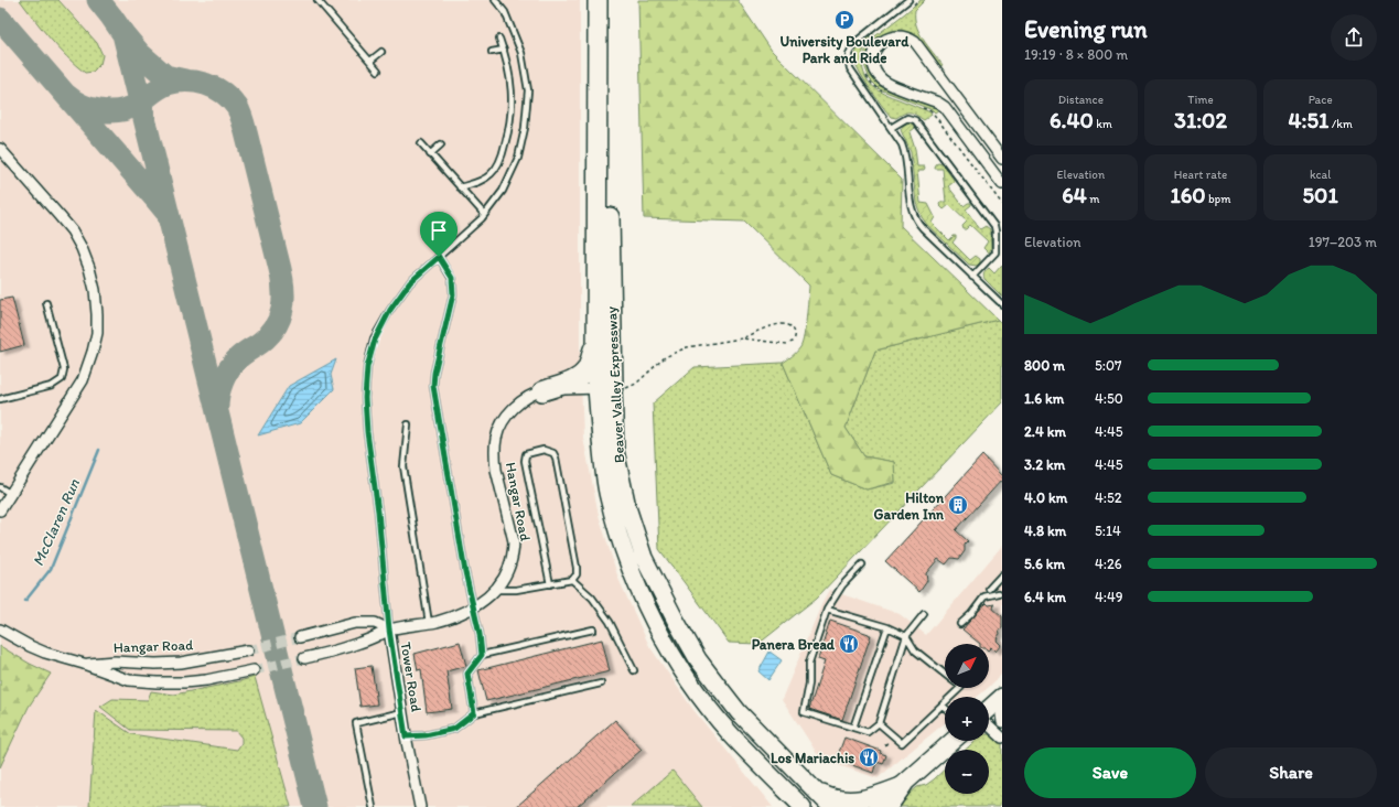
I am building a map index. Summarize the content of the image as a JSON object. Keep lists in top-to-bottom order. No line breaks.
{"streets":{"highway":["Beaver Valley Expressway"],"street":["Hangar Road","Tower Road"]},"crossings":[["Beaver Valley Expressway","Hangar Road"],["Hangar Road","Tower Road"]],"water":["McClaren Run"],"places":{"parking":["University Boulevard Park and Ride"],"building":["Hilton Garden Inn"],"restaurant":["Panera Bread","Los Mariachis"]},"north":"top right","page":{"heading":["Evening run","19:19 · 8 × 800 m"],"stats":[["Distance","6.40 km"],["Time","31:02"],["Pace","4:51 /km"],["Elevation","64 m"],["Heart rate","160 bpm"],["kcal","501"]],"chart":["Elevation","197–203 m"],"list":[{"name":"800 m","note":"5:07"},{"name":"1.6 km","note":"4:50"},{"name":"2.4 km","note":"4:45"},{"name":"3.2 km","note":"4:45"},{"name":"4.0 km","note":"4:52"},{"name":"4.8 km","note":"5:14"},{"name":"5.6 km","note":"4:26"},{"name":"6.4 km","note":"4:49"}],"map_buttons":["+","−"],"buttons":["Save","Share"]}}
